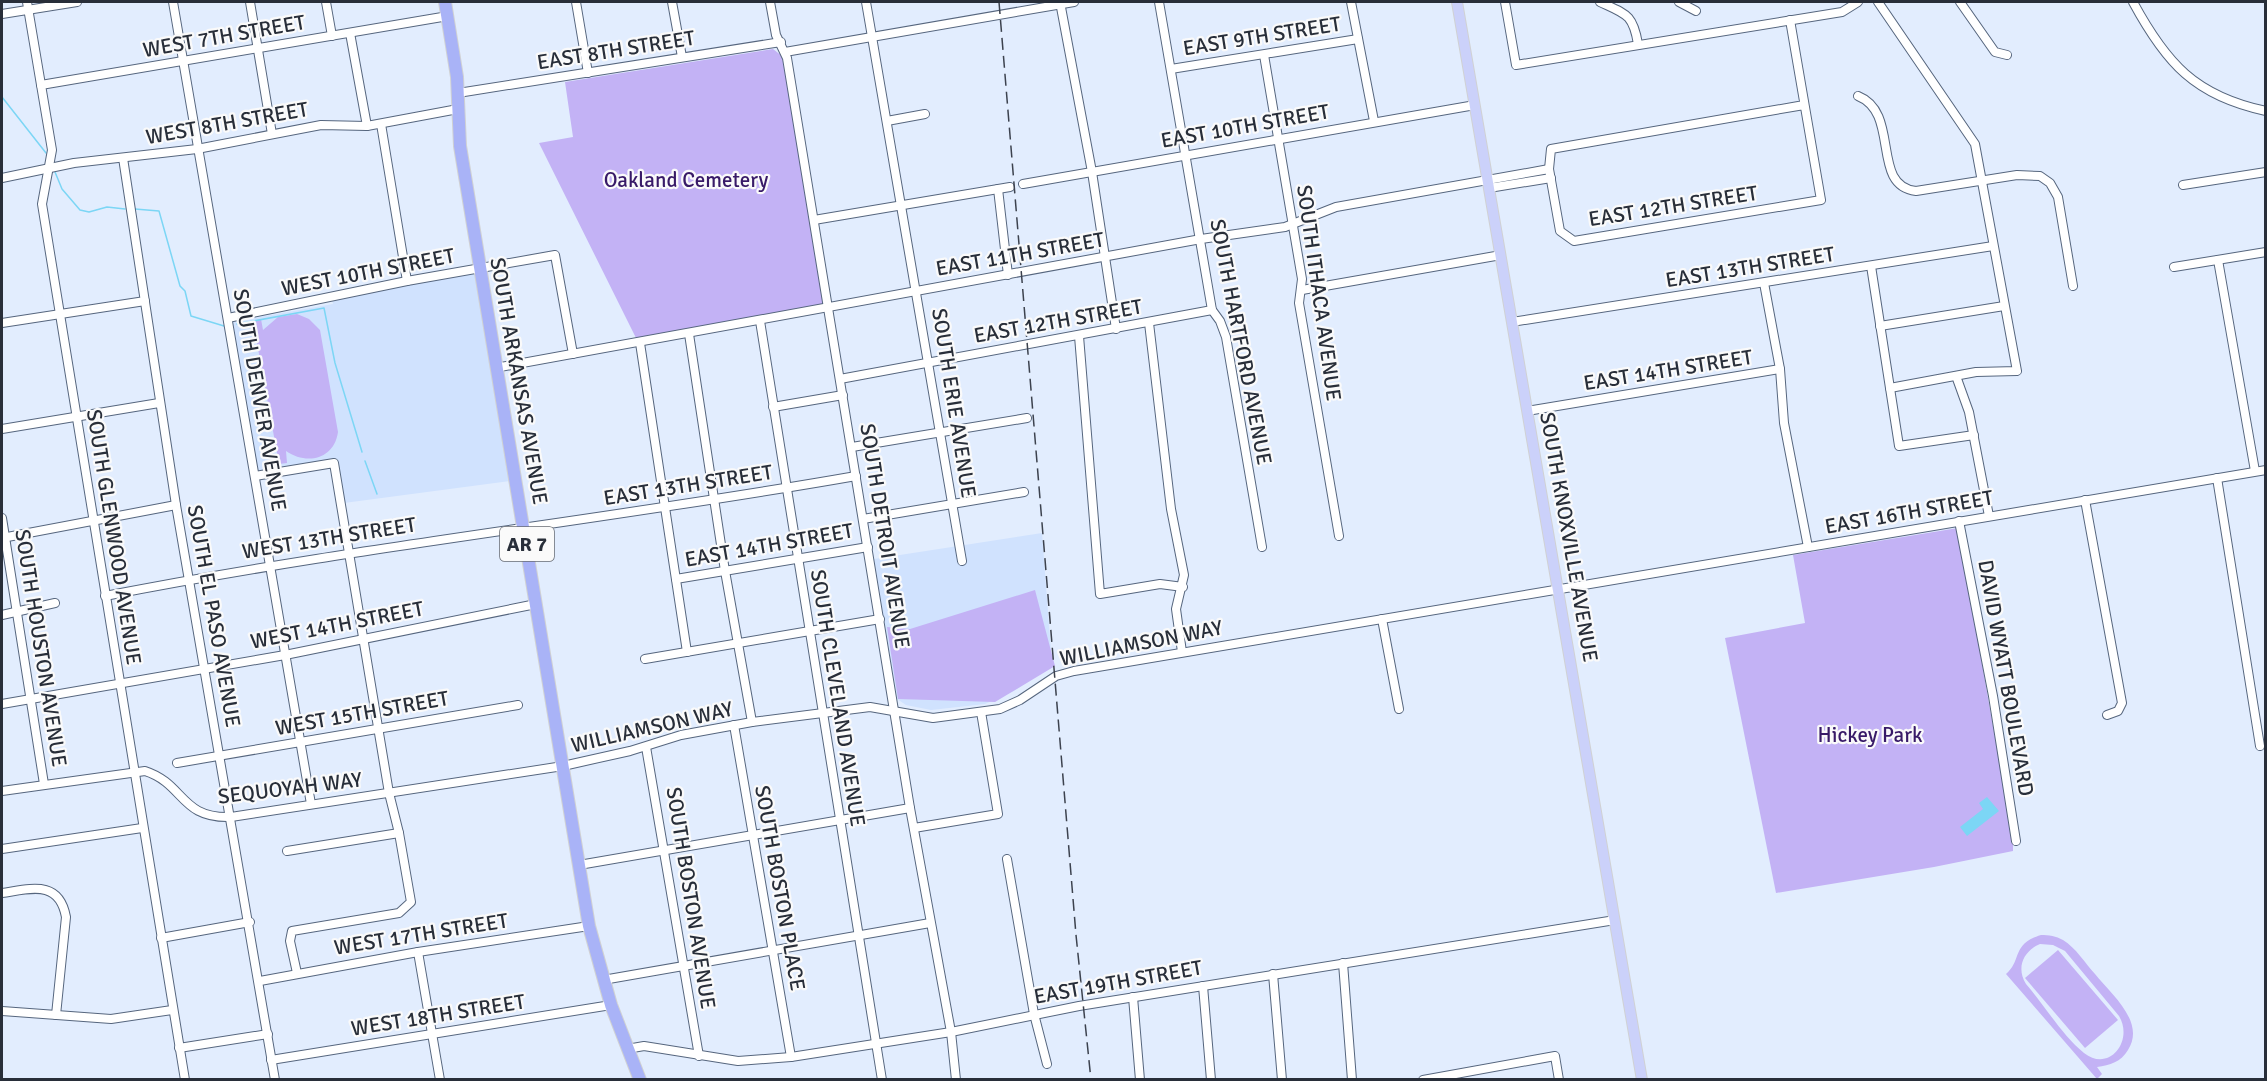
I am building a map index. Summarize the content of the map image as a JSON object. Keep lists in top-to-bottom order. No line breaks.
{"streets":{"highway":["SOUTH ARKANSAS AVENUE","AR 7"],"main road":["SOUTH KNOXVILLE AVENUE"],"street":["WEST 7TH STREET","EAST 9TH STREET","EAST 8TH STREET","WEST 8TH STREET","EAST 10TH STREET","EAST 12TH STREET","EAST 11TH STREET","EAST 13TH STREET","WEST 10TH STREET","SOUTH ITHACA AVENUE","SOUTH HARTFORD AVENUE","EAST 14TH STREET","SOUTH DENVER AVENUE","SOUTH ERIE AVENUE","EAST 16TH STREET","SOUTH DETROIT AVENUE","SOUTH GLENWOOD AVENUE","WEST 13TH STREET","SOUTH EL PASO AVENUE","WEST 14TH STREET","WILLIAMSON WAY","SOUTH HOUSTON AVENUE","DAVID WYATT BOULEVARD","SOUTH CLEVELAND AVENUE","WEST 15TH STREET","SEQUOYAH WAY","SOUTH BOSTON PLACE","SOUTH BOSTON AVENUE","WEST 17TH STREET","EAST 19TH STREET","WEST 18TH STREET"]},"crossings":[["WEST 7TH STREET","SOUTH ARKANSAS AVENUE"],["WEST 7TH STREET","SOUTH DENVER AVENUE"],["WEST 7TH STREET","SOUTH GLENWOOD AVENUE"],["EAST 9TH STREET","SOUTH ITHACA AVENUE"],["EAST 9TH STREET","SOUTH HARTFORD AVENUE"],["EAST 8TH STREET","SOUTH ARKANSAS AVENUE"],["EAST 8TH STREET","SOUTH DETROIT AVENUE"],["WEST 8TH STREET","SOUTH ARKANSAS AVENUE"],["WEST 8TH STREET","SOUTH DENVER AVENUE"],["WEST 8TH STREET","SOUTH GLENWOOD AVENUE"],["WEST 8TH STREET","SOUTH EL PASO AVENUE"],["EAST 10TH STREET","SOUTH ITHACA AVENUE"],["EAST 10TH STREET","SOUTH HARTFORD AVENUE"],["EAST 10TH STREET","SOUTH KNOXVILLE AVENUE"],["EAST 12TH STREET","EAST 11TH STREET"],["EAST 12TH STREET","SOUTH HARTFORD AVENUE"],["EAST 12TH STREET","SOUTH ERIE AVENUE"],["EAST 12TH STREET","SOUTH DETROIT AVENUE"],["EAST 11TH STREET","SOUTH ITHACA AVENUE"],["EAST 11TH STREET","SOUTH HARTFORD AVENUE"],["EAST 11TH STREET","SOUTH ARKANSAS AVENUE"],["EAST 11TH STREET","SOUTH ERIE AVENUE"],["EAST 11TH STREET","SOUTH DETROIT AVENUE"],["EAST 11TH STREET","SOUTH KNOXVILLE AVENUE"],["EAST 11TH STREET","SOUTH CLEVELAND AVENUE"],["EAST 13TH STREET","SOUTH ARKANSAS AVENUE"],["EAST 13TH STREET","SOUTH DETROIT AVENUE"],["EAST 13TH STREET","SOUTH KNOXVILLE AVENUE"],["EAST 13TH STREET","WEST 13TH STREET"],["EAST 13TH STREET","SOUTH CLEVELAND AVENUE"],["WEST 10TH STREET","SOUTH ARKANSAS AVENUE"],["WEST 10TH STREET","SOUTH DENVER AVENUE"],["EAST 14TH STREET","SOUTH ERIE AVENUE"],["EAST 14TH STREET","SOUTH DETROIT AVENUE"],["EAST 14TH STREET","SOUTH KNOXVILLE AVENUE"],["EAST 14TH STREET","SOUTH CLEVELAND AVENUE"],["SOUTH ARKANSAS AVENUE","WEST 13TH STREET"],["SOUTH ARKANSAS AVENUE","WEST 14TH STREET"],["SOUTH ARKANSAS AVENUE","WILLIAMSON WAY"],["SOUTH ARKANSAS AVENUE","SEQUOYAH WAY"],["SOUTH ARKANSAS AVENUE","WEST 17TH STREET"],["SOUTH ARKANSAS AVENUE","EAST 19TH STREET"],["SOUTH ARKANSAS AVENUE","WEST 18TH STREET"],["SOUTH DENVER AVENUE","WEST 13TH STREET"],["SOUTH DENVER AVENUE","WEST 14TH STREET"],["SOUTH DENVER AVENUE","WEST 15TH STREET"],["SOUTH DENVER AVENUE","SEQUOYAH WAY"],["EAST 16TH STREET","SOUTH KNOXVILLE AVENUE"],["EAST 16TH STREET","WILLIAMSON WAY"],["EAST 16TH STREET","DAVID WYATT BOULEVARD"],["SOUTH DETROIT AVENUE","WILLIAMSON WAY"],["SOUTH DETROIT AVENUE","EAST 19TH STREET"],["SOUTH GLENWOOD AVENUE","WEST 13TH STREET"],["SOUTH GLENWOOD AVENUE","WEST 14TH STREET"],["SOUTH GLENWOOD AVENUE","SEQUOYAH WAY"],["SOUTH KNOXVILLE AVENUE","WILLIAMSON WAY"],["SOUTH KNOXVILLE AVENUE","EAST 19TH STREET"],["WEST 13TH STREET","SOUTH EL PASO AVENUE"],["SOUTH EL PASO AVENUE","WEST 14TH STREET"],["SOUTH EL PASO AVENUE","WEST 15TH STREET"],["SOUTH EL PASO AVENUE","SEQUOYAH WAY"],["SOUTH EL PASO AVENUE","WEST 17TH STREET"],["SOUTH EL PASO AVENUE","WEST 18TH STREET"],["WEST 14TH STREET","SOUTH HOUSTON AVENUE"],["WILLIAMSON WAY","SOUTH CLEVELAND AVENUE"],["WILLIAMSON WAY","SEQUOYAH WAY"],["WILLIAMSON WAY","SOUTH BOSTON PLACE"],["WILLIAMSON WAY","SOUTH BOSTON AVENUE"],["SOUTH HOUSTON AVENUE","SEQUOYAH WAY"],["SOUTH CLEVELAND AVENUE","EAST 19TH STREET"],["SOUTH BOSTON PLACE","EAST 19TH STREET"],["SOUTH BOSTON AVENUE","EAST 19TH STREET"]],"parks":["Oakland Cemetery","Hickey Park"]}
